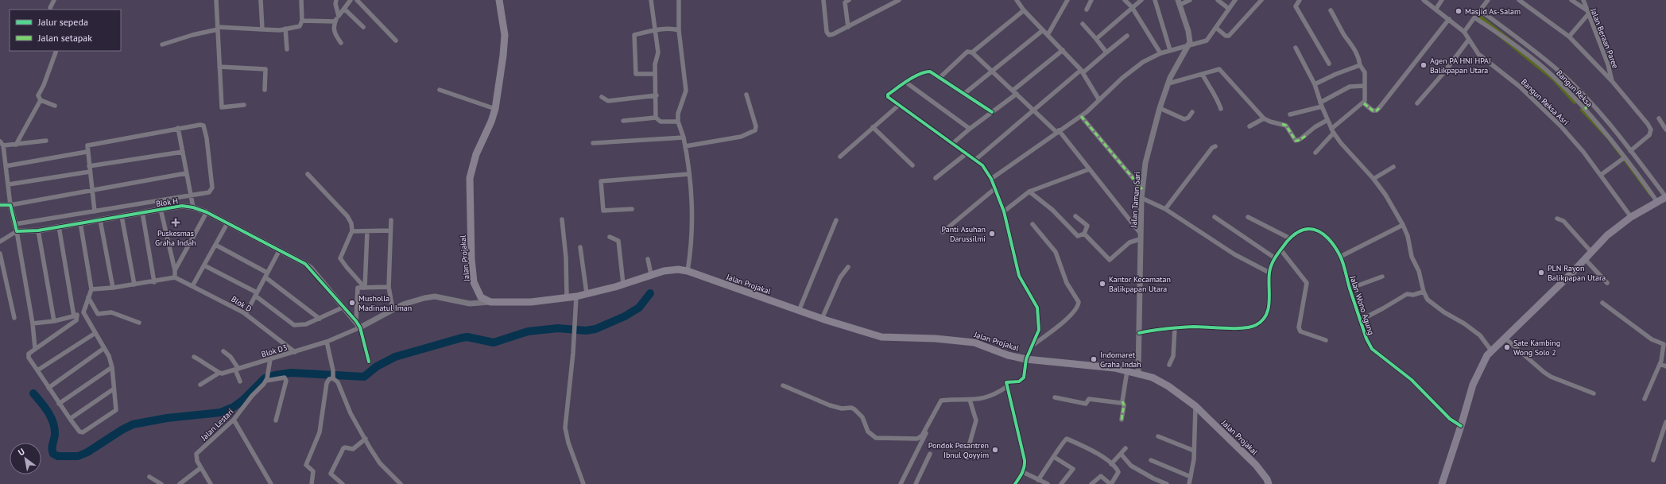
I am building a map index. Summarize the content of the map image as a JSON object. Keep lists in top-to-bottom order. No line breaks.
{"streets":{"main road":["Jalan Projakal"],"street":["Jalan Beraan Paree","Bangun Reksa","Bangun Reksa Asri","Jalan Taman Sari","Blok H","Blok D","Jalan Wono Agung","Blok D3","Jalan Lestari"]},"crossings":[["Jalan Taman Sari","Jalan Projakal"],["Jalan Taman Sari","Jalan Wono Agung"],["Blok H","Blok D3"],["Blok D","Blok D3"],["Blok D3","Jalan Lestari"]],"places":{"other":["Masjid As-Salam","Agen PA HNI HPAI Balikpapan Utara","Panti Asuhan Darussilmi","PLN Rayon Balikpapan Utara","Kantor Kecamatan Balikpapan Utara","Musholla Madinatul Iman","Sate Kambing Wong Solo 2","Indomaret Graha Indah","Pondok Pesantren Ibnul Qoyyim"],"health":["Puskesmas Graha Indah"]},"legend":["Jalur sepeda","Jalan setapak"],"north":"top left"}
